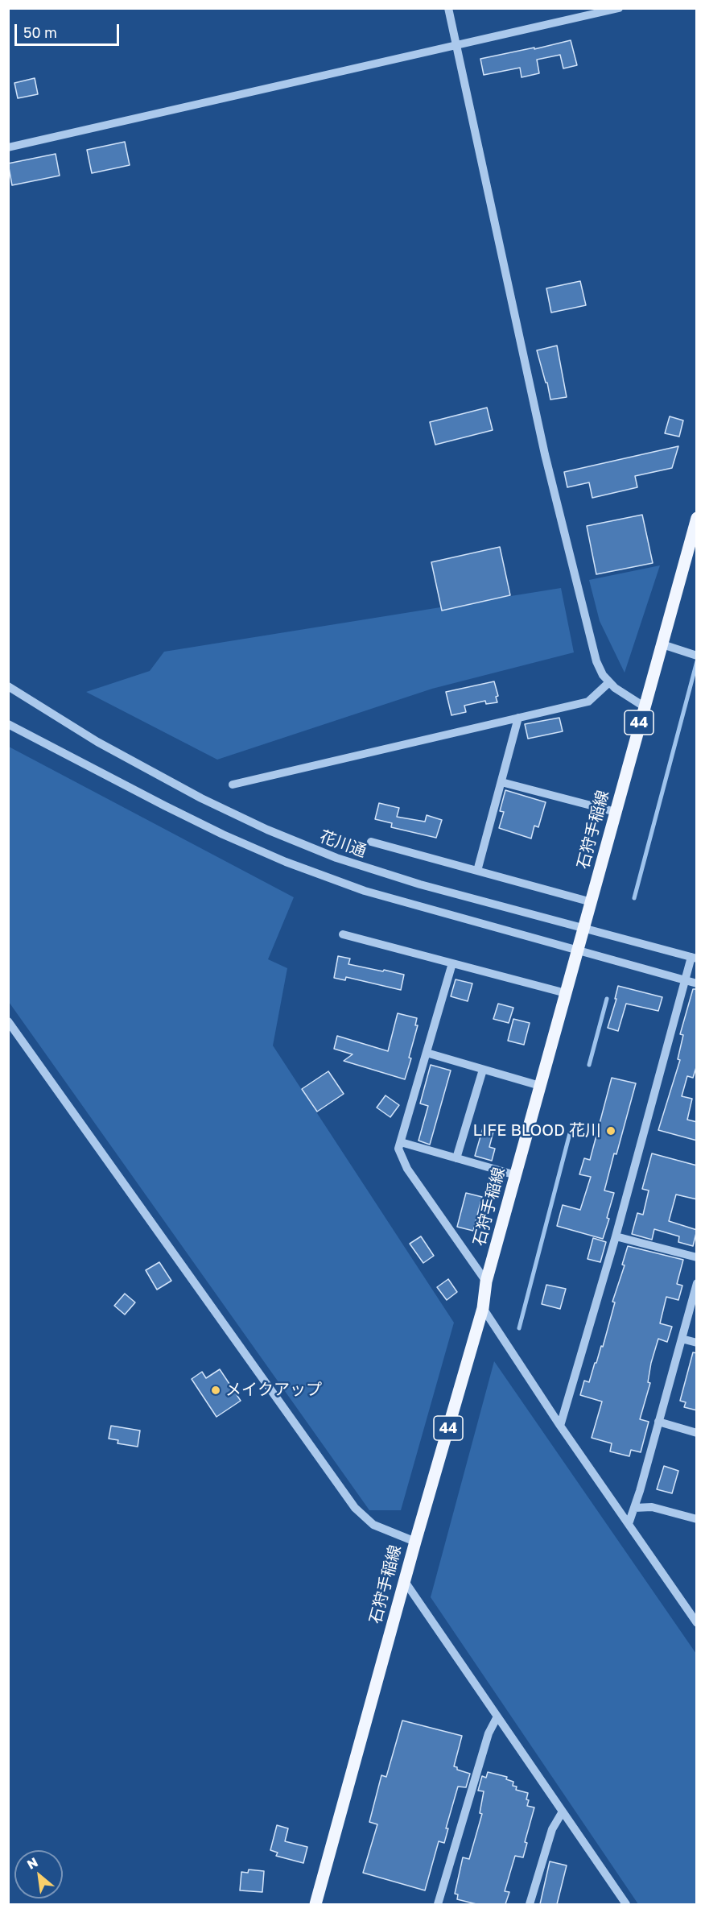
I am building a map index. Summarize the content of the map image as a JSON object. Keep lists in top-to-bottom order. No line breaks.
{"streets":{"main road":["44","石狩手稲線"],"street":["花川通"]},"crossings":[["石狩手稲線","花川通"]],"places":["LIFE BLOOD 花川","メイクアップ"],"scale_bar":"50 m","north":"top left"}
